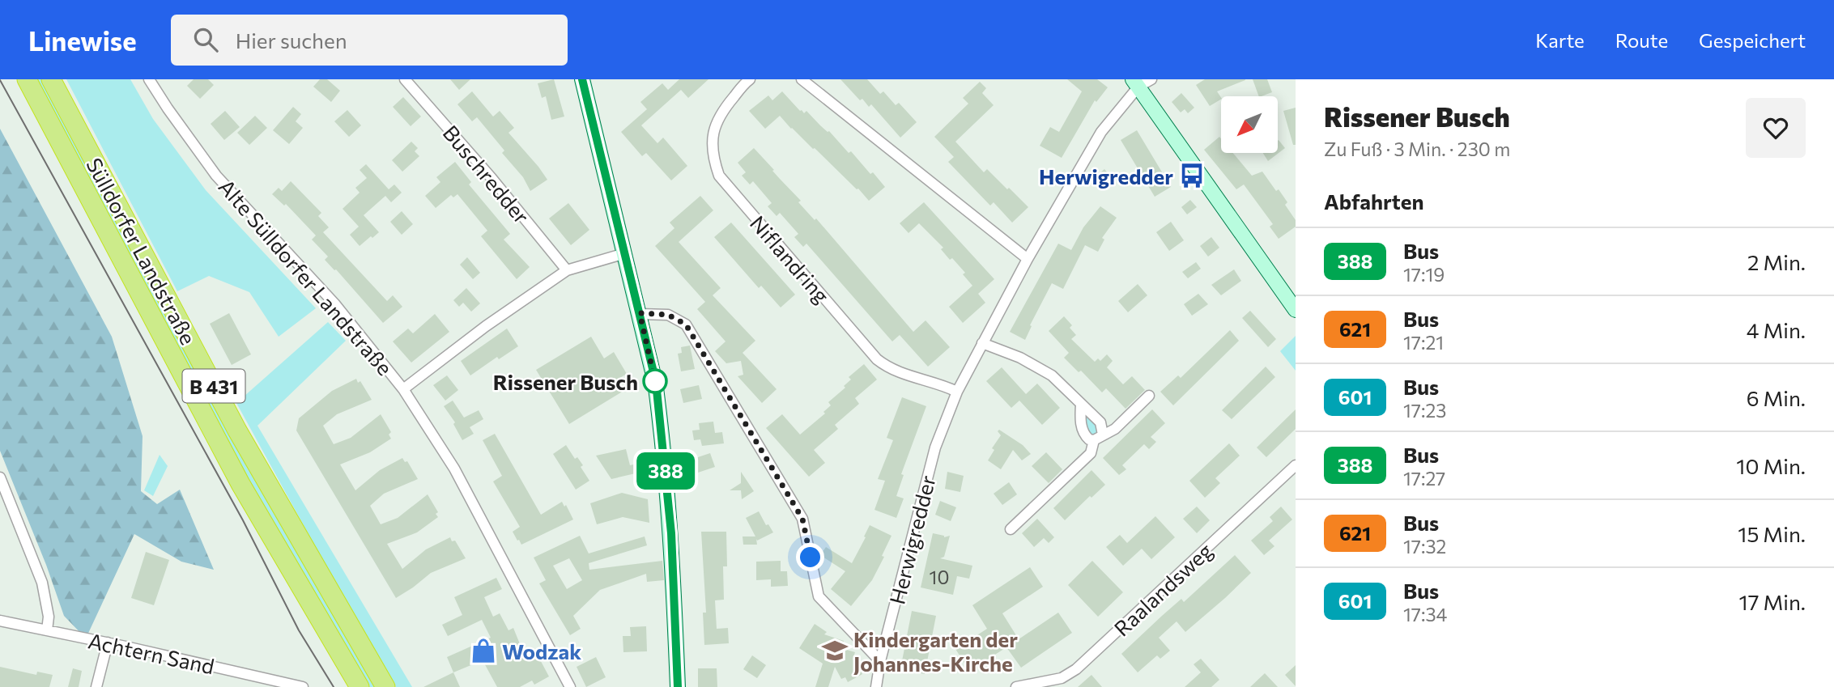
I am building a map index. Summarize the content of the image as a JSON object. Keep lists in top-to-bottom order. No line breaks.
{"streets":{"highway":["Sülldorfer Landstraße","B 431"],"street":["Buschredder","Niflandring","Alte Sülldorfer Landstraße","Herwigredder","Raalandsweg","Achtern Sand"]},"crossings":[["Niflandring","Herwigredder"]],"places":{"bus stop":["Herwigredder"],"other":["Rissener Busch"],"shop":["Wodzak"],"school or university":["Kindergarten der Johannes-Kirche"]},"lines":["bus line 388"],"house_numbers":["10"],"north":"bottom left","page":{"header":"Linewise","search":"Hier suchen","nav":["Karte","Route","Gespeichert"],"on_map":"388","heading":[["Rissener Busch","Zu Fuß · 3 Min. · 230 m"],"Abfahrten"],"list":[{"mark":"388","name":"Bus","note":"17:19","value":"2 Min."},{"mark":"621","name":"Bus","note":"17:21","value":"4 Min."},{"mark":"601","name":"Bus","note":"17:23","value":"6 Min."},{"mark":"388","name":"Bus","note":"17:27","value":"10 Min."},{"mark":"621","name":"Bus","note":"17:32","value":"15 Min."},{"mark":"601","name":"Bus","note":"17:34","value":"17 Min."}]}}
